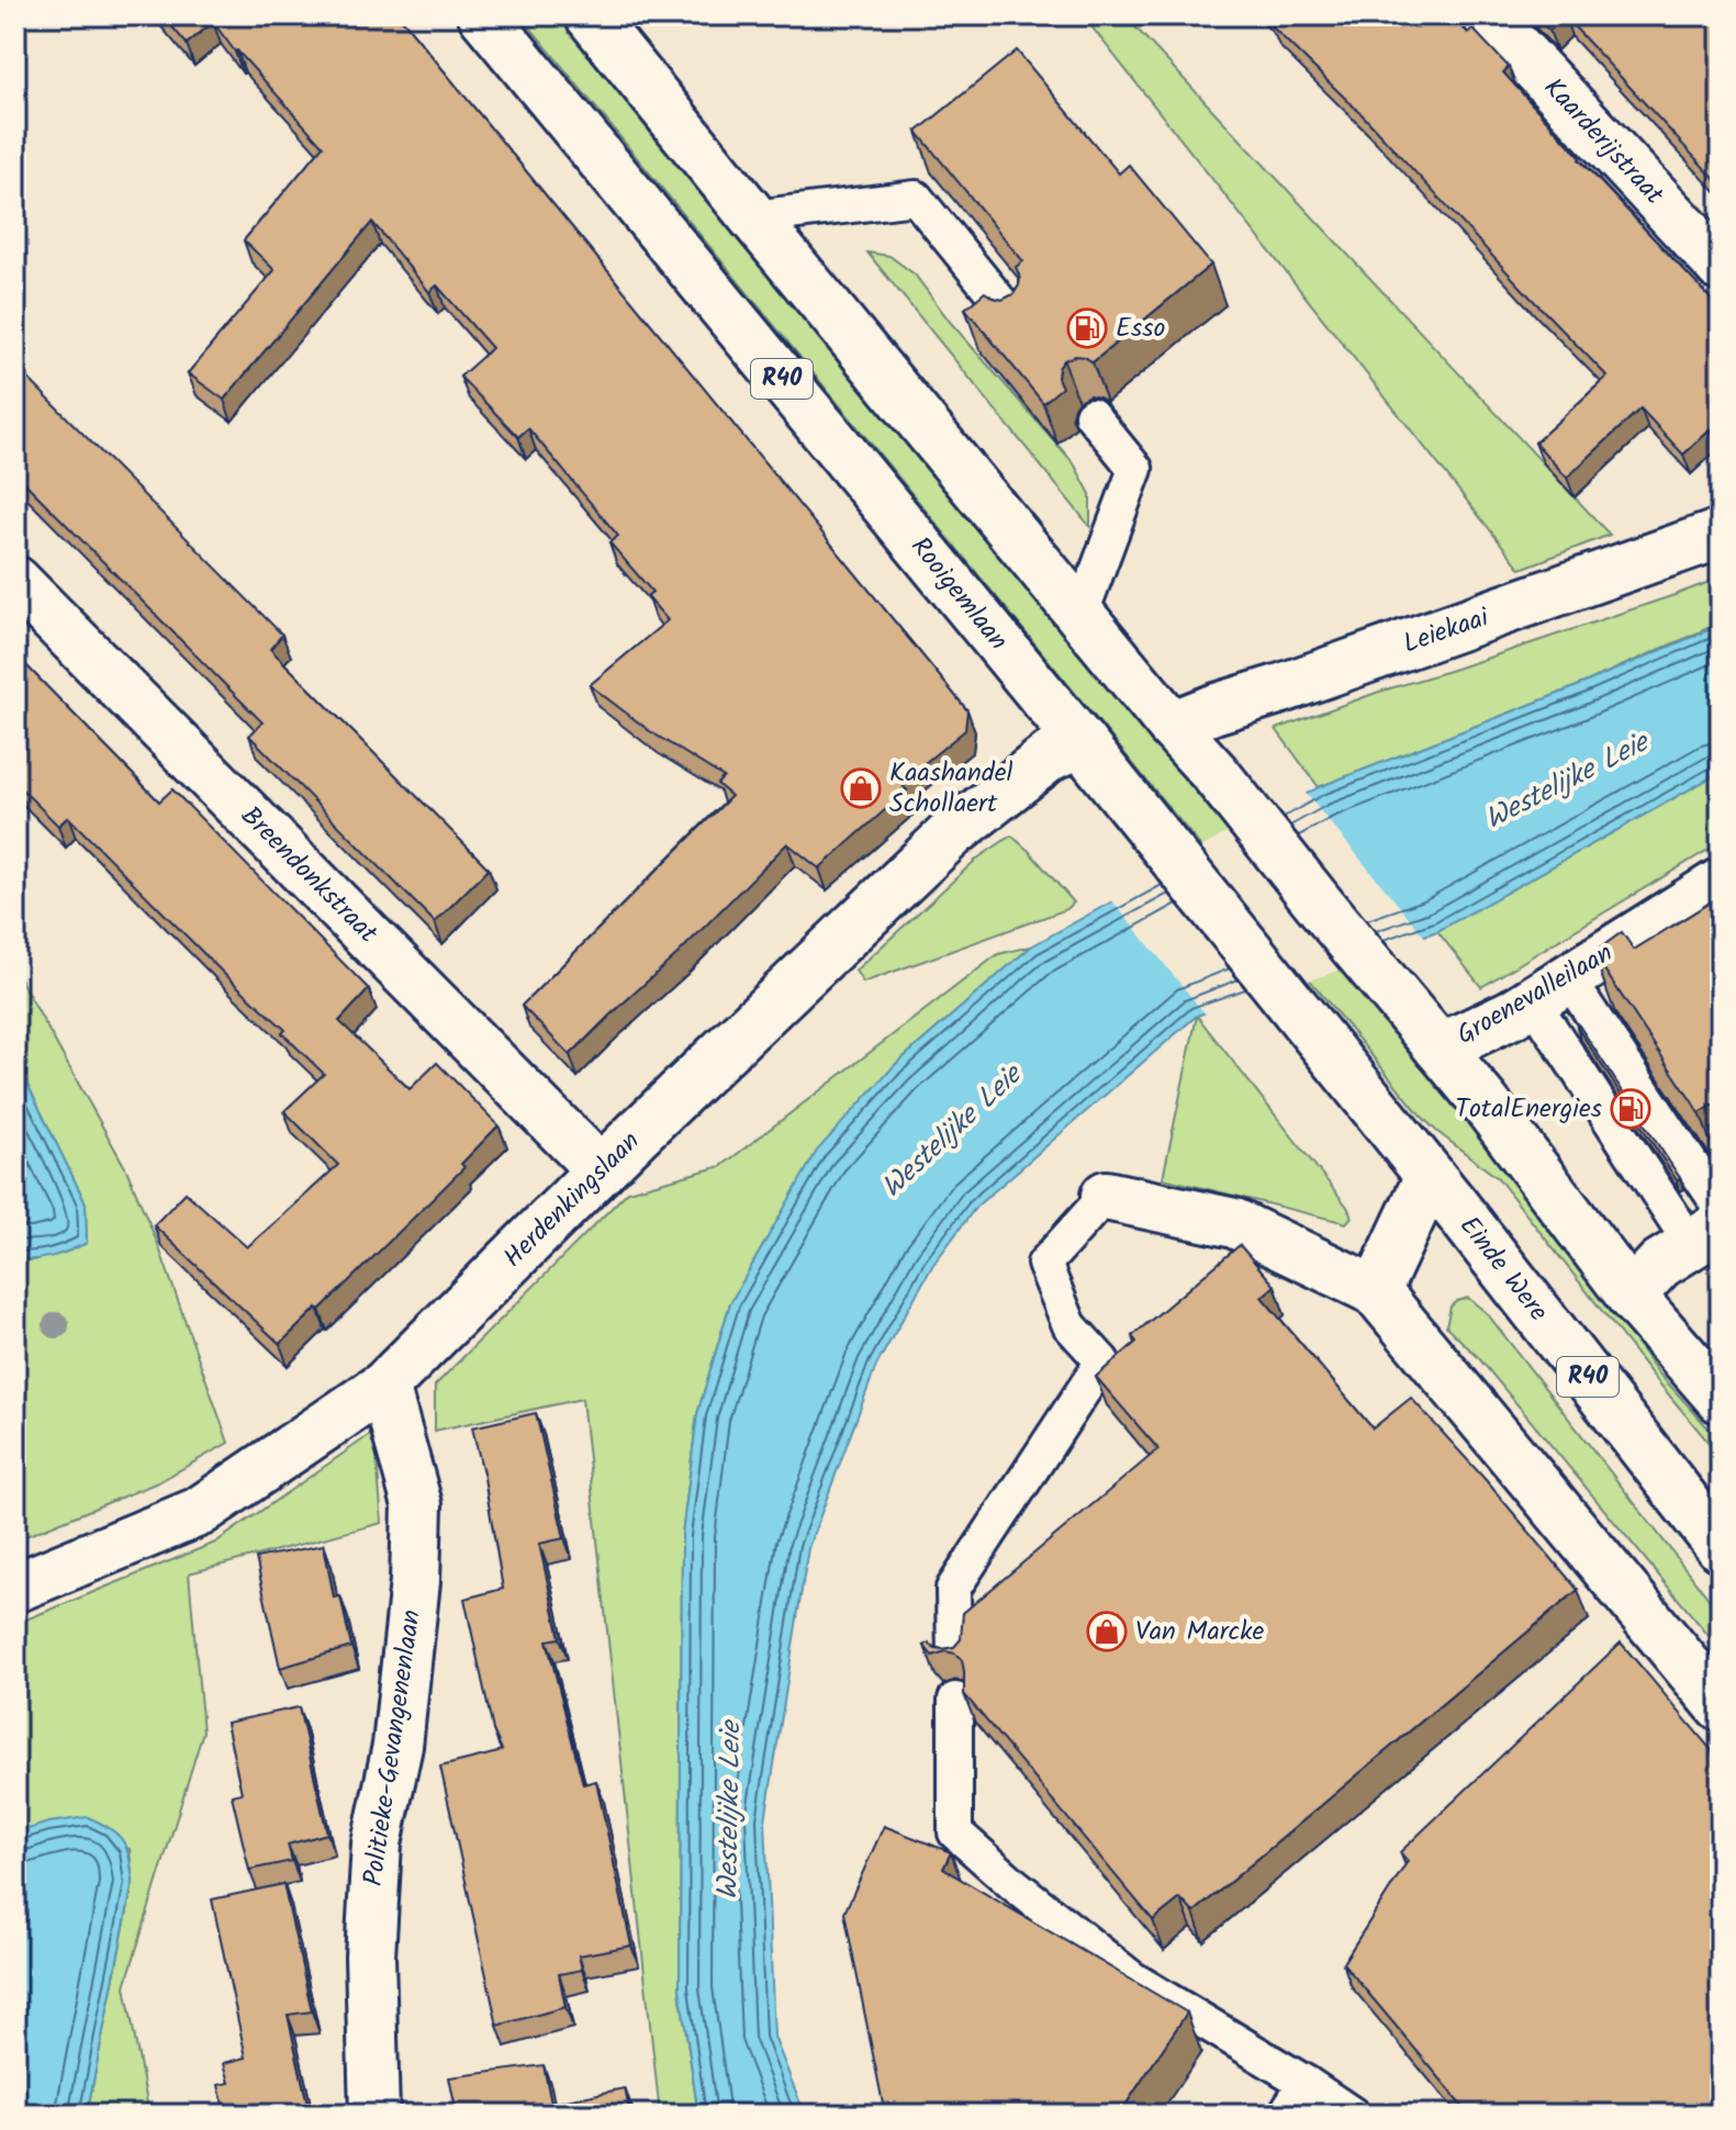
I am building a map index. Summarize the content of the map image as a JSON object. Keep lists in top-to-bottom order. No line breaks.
{"streets":{"street":["Kaarderijstraat","R40","Rooigemlaan","Leiekaai","Breendonkstraat","Groenevalleilaan","Herdenkingslaan","Einde Were","Politieke-Gevangenenlaan"]},"crossings":[["Rooigemlaan","Herdenkingslaan"],["Rooigemlaan","Einde Were"],["Breendonkstraat","Herdenkingslaan"],["Herdenkingslaan","Politieke-Gevangenenlaan"]],"water":["Westelijke Leie"],"places":{"fuel station":["Esso","TotalEnergies"],"shop":["Kaashandel Schollaert","Van Marcke"]}}
